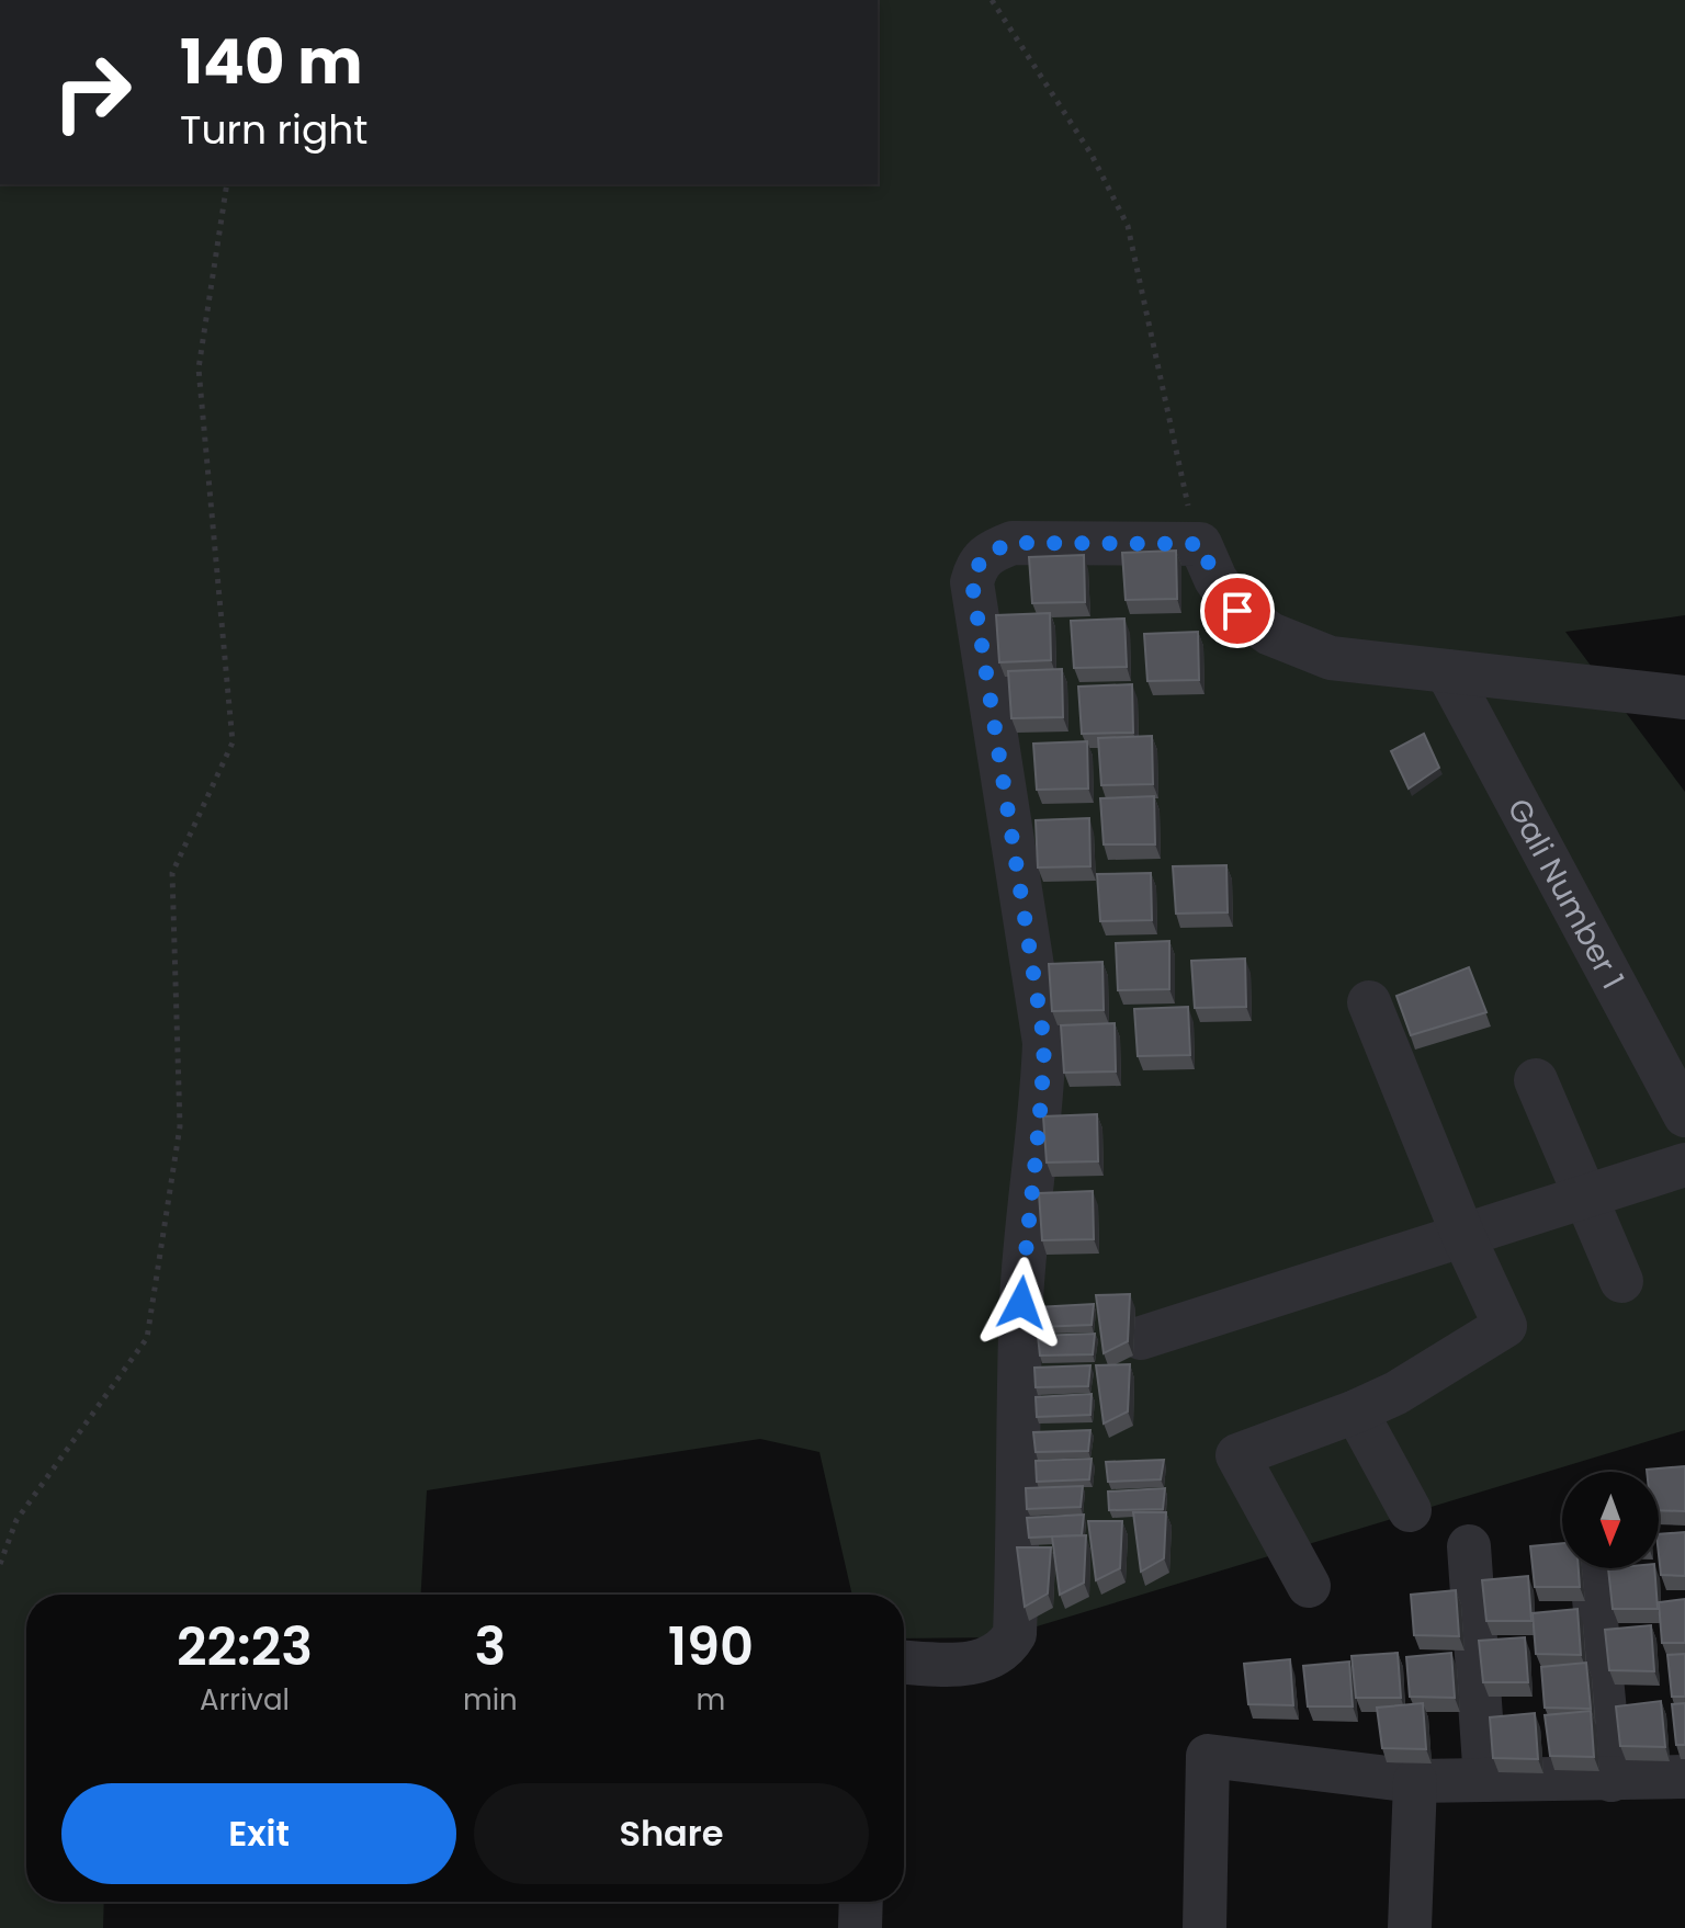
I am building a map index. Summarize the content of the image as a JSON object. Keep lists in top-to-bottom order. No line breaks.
{"streets":{"street":["Gali Number 1"]},"north":"bottom","page":{"turn":["140 m","Turn right"],"eta":["22:23","Arrival","3","min","190","m"],"buttons":["Exit","Share"]}}
